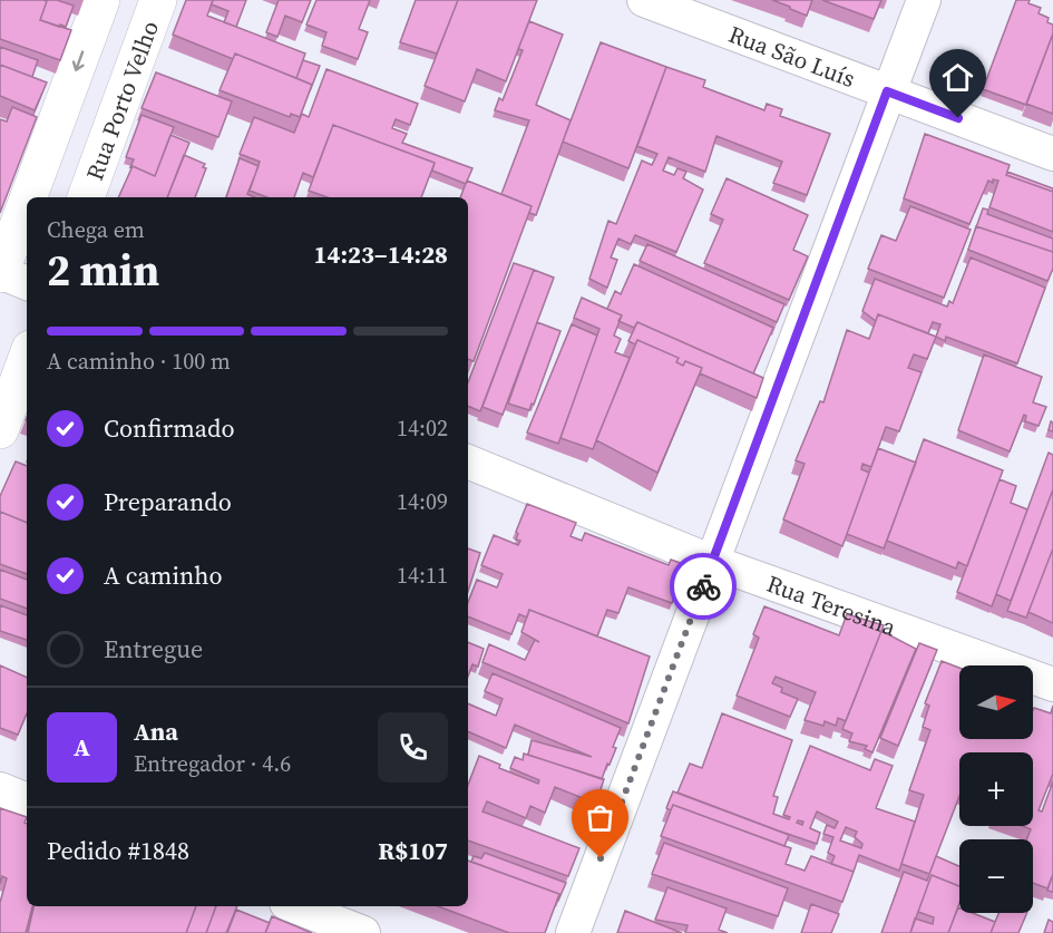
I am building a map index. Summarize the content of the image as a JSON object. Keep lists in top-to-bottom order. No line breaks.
{"streets":{"main road":["Rua Porto Velho"],"street":["Rua São Luís","Rua Teresina"]},"north":"right","page":{"heading":["2 min","Chega em","14:23–14:28"],"panel":["Ana","Entregador · 4.6","Pedido #1848","R$107"],"bar":"A caminho · 100 m","list":[["Confirmado","14:02"],["Preparando","14:09"],["A caminho","14:11"],"Entregue"],"map_buttons":["+","−"],"round":"A"}}
